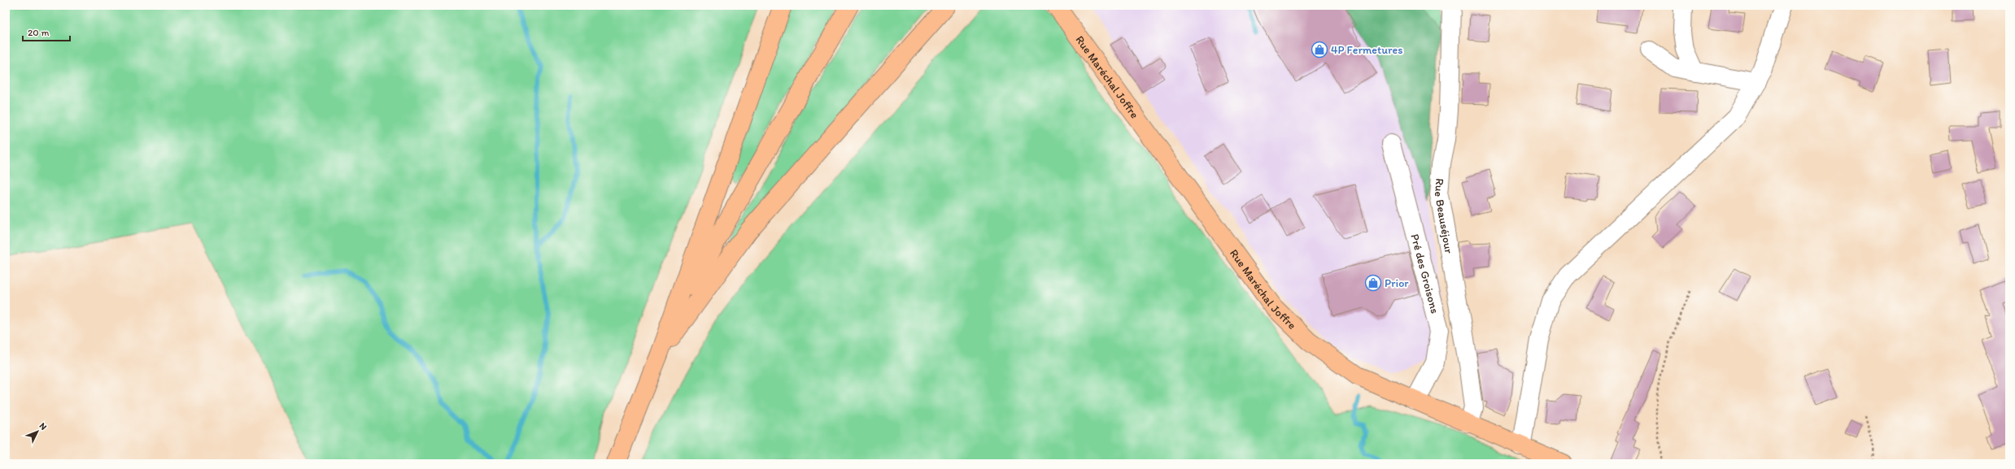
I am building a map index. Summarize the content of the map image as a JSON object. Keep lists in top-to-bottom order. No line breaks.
{"streets":{"main road":["Rue Maréchal Joffre"],"street":["Rue Beauséjour","Pré des Groisons"]},"crossings":[["Rue Maréchal Joffre","Rue Beauséjour"],["Rue Maréchal Joffre","Pré des Groisons"]],"places":{"shop":["4P Fermetures","Prior"]},"scale_bar":"20 m","north":"top right"}
